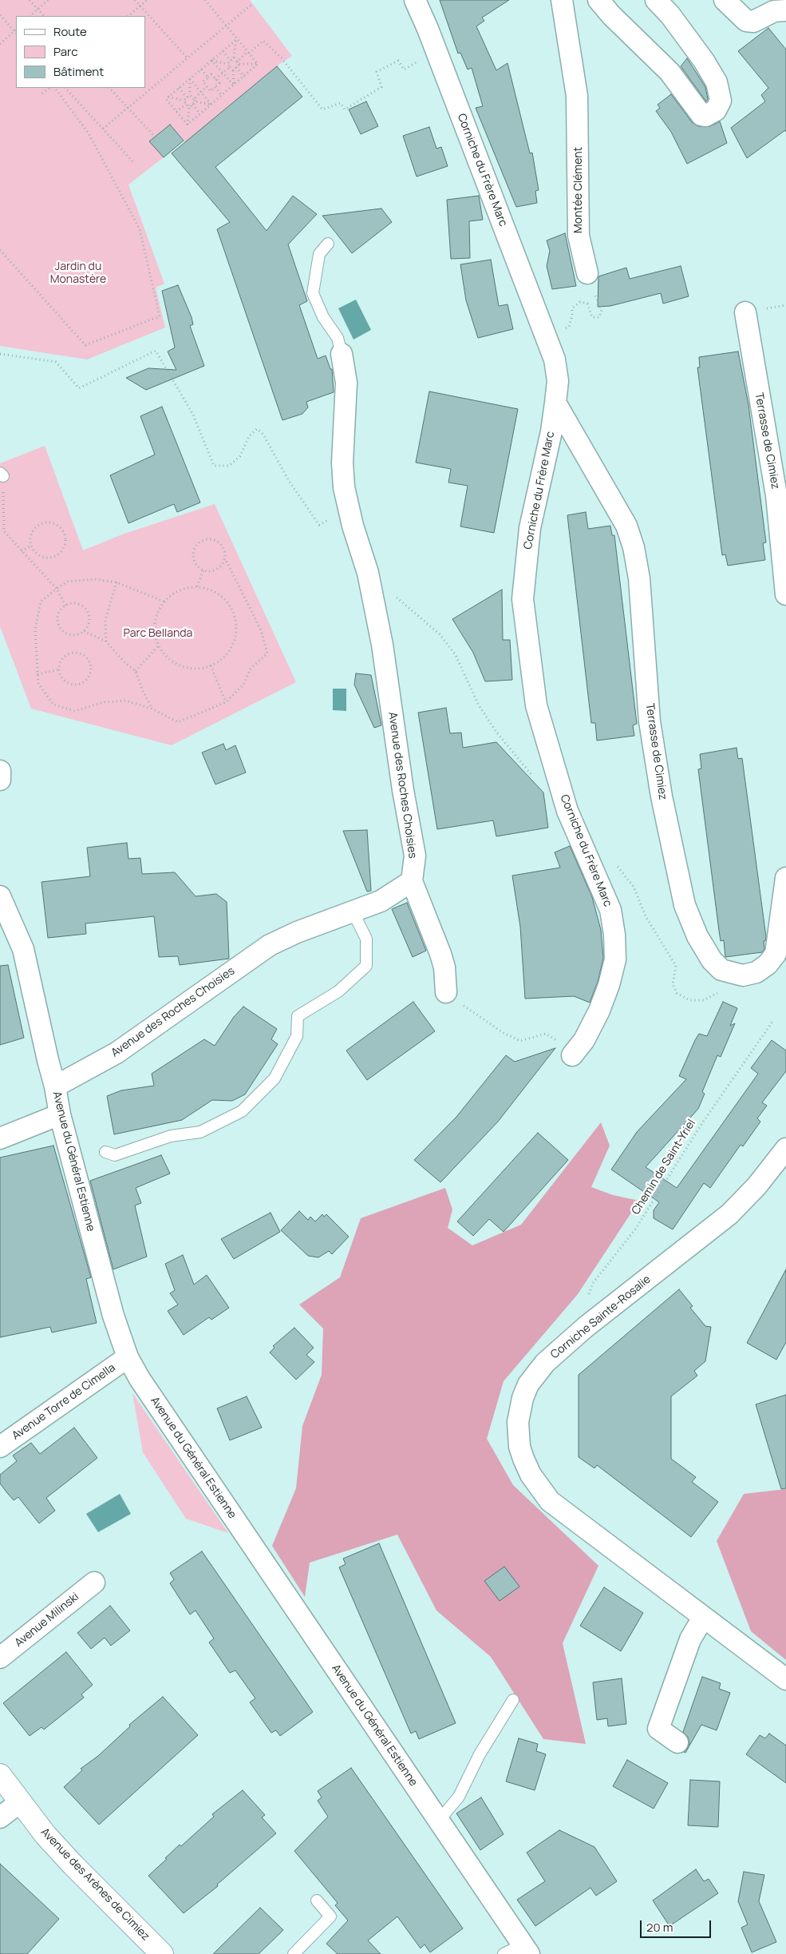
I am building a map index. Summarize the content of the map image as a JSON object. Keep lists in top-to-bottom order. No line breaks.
{"streets":{"street":["Corniche du Frère Marc","Montée Clément","Terrasse de Cimiez","Avenue des Roches Choisies","Avenue du Général Estienne","Corniche Sainte-Rosalie","Avenue Torre de Cimella","Avenue Milinski","Avenue des Arènes de Cimiez"],"path":["Chemin de Saint-Yriel"]},"crossings":[["Corniche du Frère Marc","Terrasse de Cimiez"],["Avenue des Roches Choisies","Avenue du Général Estienne"],["Avenue du Général Estienne","Avenue Torre de Cimella"],["Chemin de Saint-Yriel","Corniche Sainte-Rosalie"]],"parks":["Jardin du Monastère","Parc Bellanda"],"legend":["Route","Parc","Bâtiment"],"scale_bar":"20 m"}
